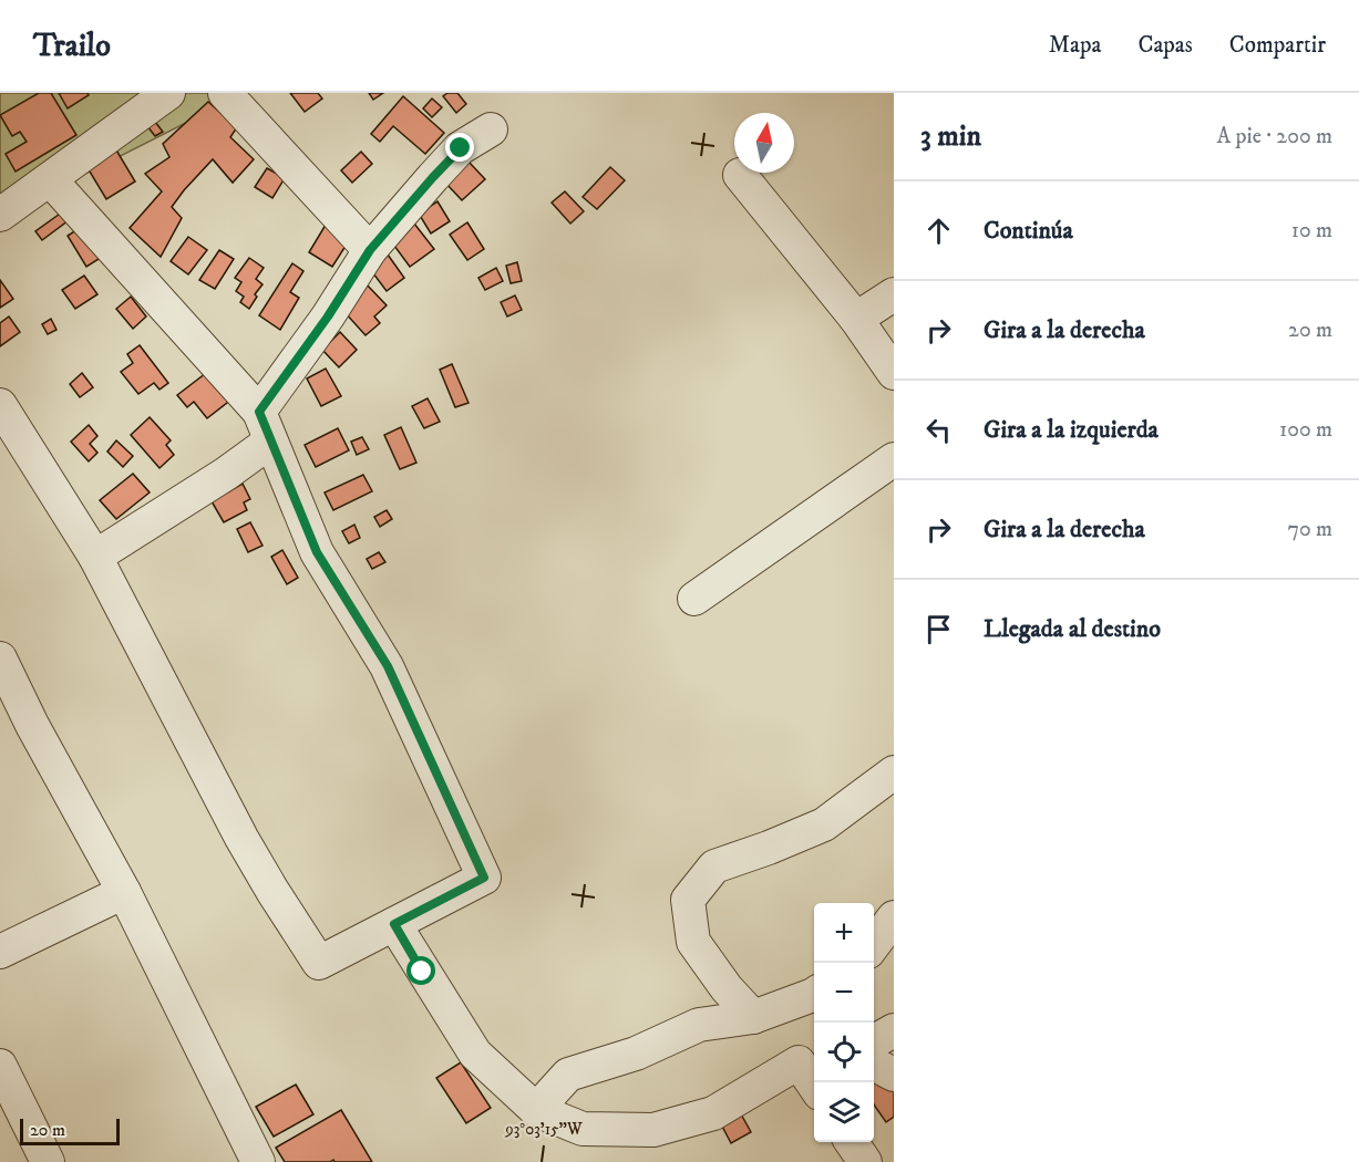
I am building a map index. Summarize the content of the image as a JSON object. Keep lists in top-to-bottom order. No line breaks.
{"scale_bar":"20 m","north":"top","page":{"header":"Trailo","nav":["Mapa","Capas","Compartir"],"heading":["3 min","A pie · 200 m"],"list":[["Continúa","10 m"],["Gira a la derecha","20 m"],["Gira a la izquierda","100 m"],["Gira a la derecha","70 m"],"Llegada al destino"],"map_buttons":["+","−"],"scale":"20 m"},"coordinates":["93°03'15\"W"]}
